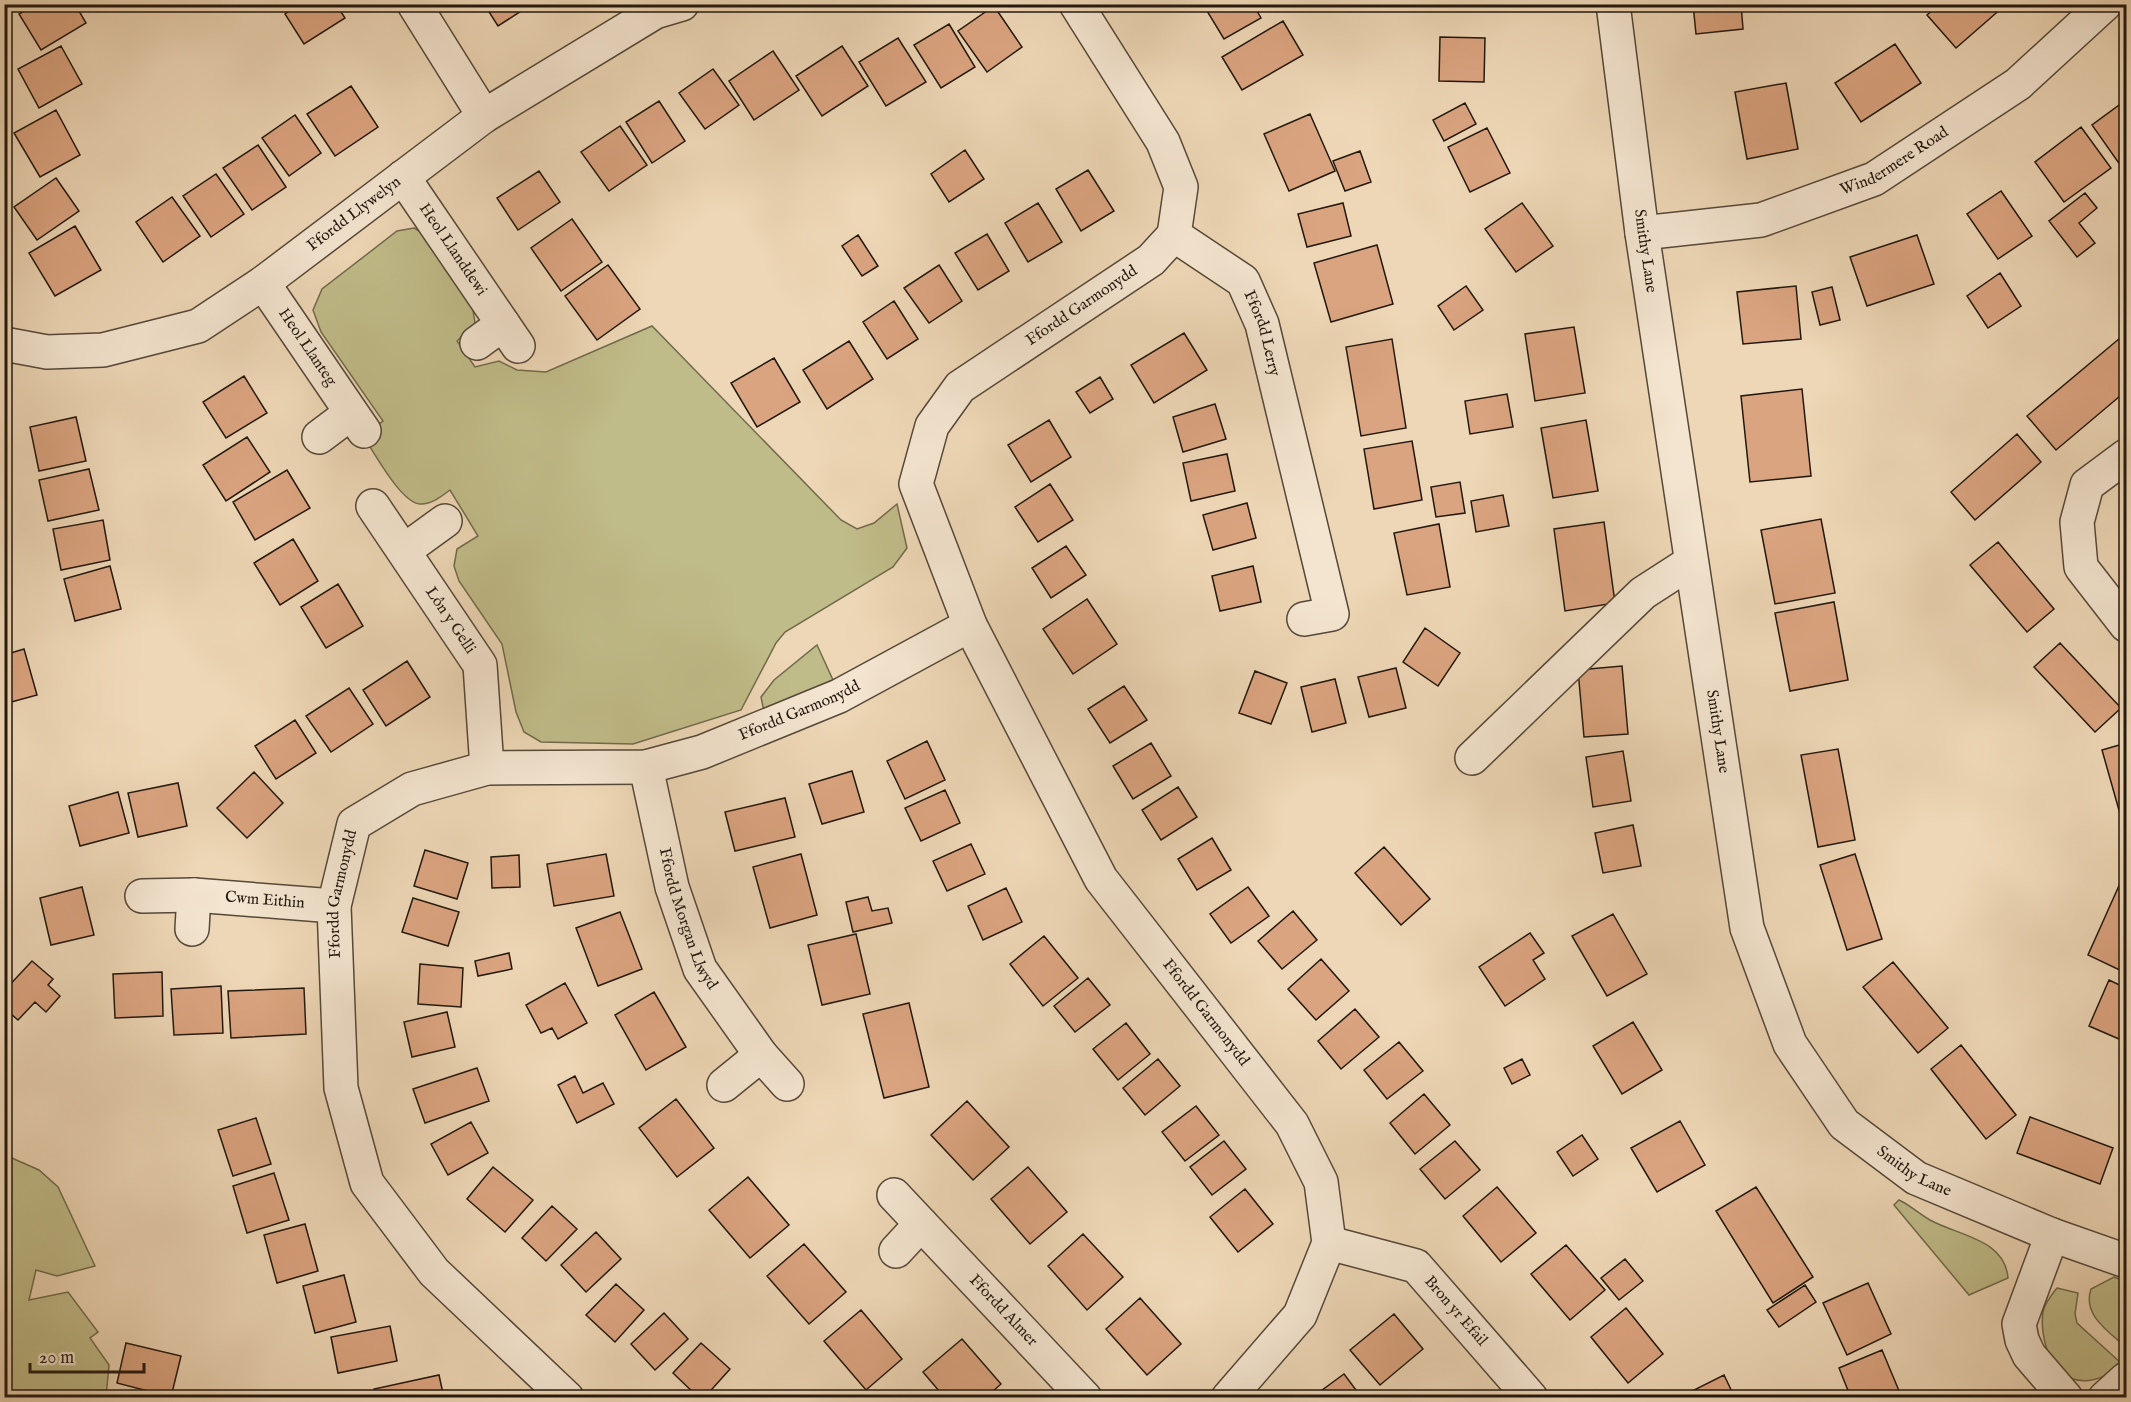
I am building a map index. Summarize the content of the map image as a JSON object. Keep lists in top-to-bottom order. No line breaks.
{"streets":{"street":["Windermere Road","Ffordd Llywelyn","Heol Llanddewi","Smithy Lane","Ffordd Garmonydd","Ffordd Lerry","Heol Llanteg","Lôn y Gelli","Cwm Eithin","Ffordd Morgan Llwyd","Ffordd Almer","Bron yr Efail"]},"crossings":[["Windermere Road","Smithy Lane"],["Ffordd Llywelyn","Heol Llanddewi"],["Ffordd Llywelyn","Heol Llanteg"],["Ffordd Garmonydd","Ffordd Lerry"],["Ffordd Garmonydd","Lôn y Gelli"],["Ffordd Garmonydd","Cwm Eithin"],["Ffordd Garmonydd","Ffordd Morgan Llwyd"],["Ffordd Garmonydd","Bron yr Efail"]],"scale_bar":"20 m"}
